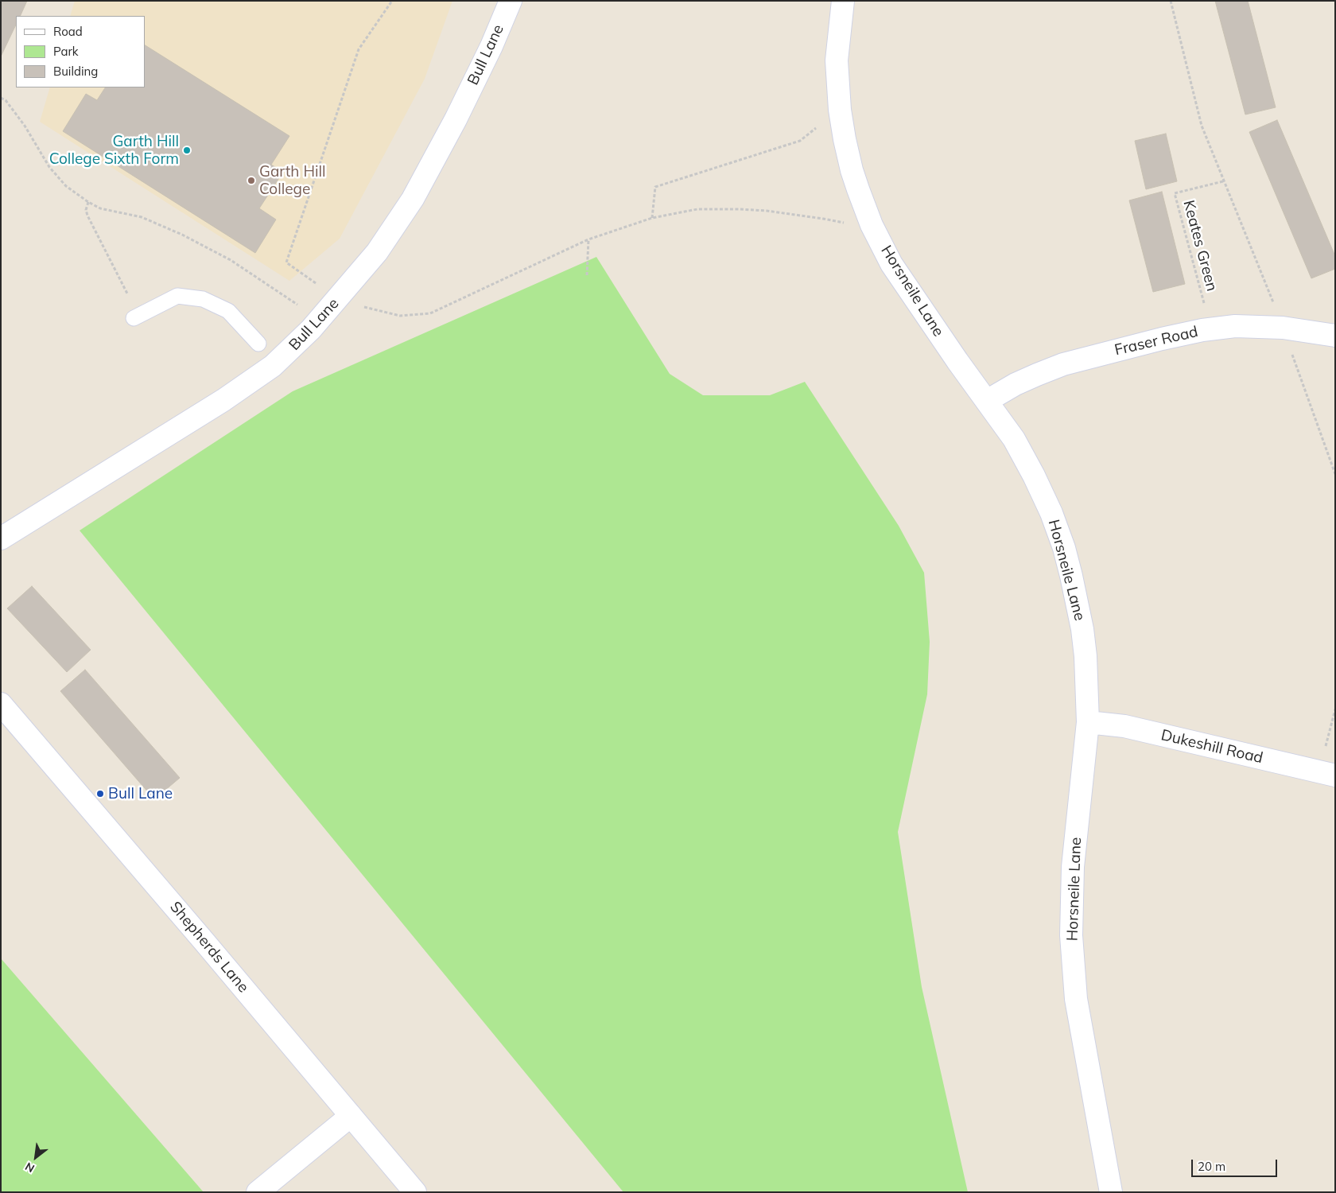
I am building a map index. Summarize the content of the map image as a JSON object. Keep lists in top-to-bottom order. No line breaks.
{"streets":{"street":["Bull Lane","Horsneile Lane","Fraser Road","Dukeshill Road","Shepherds Lane"],"path":["Keates Green"]},"crossings":[["Keates Green","Fraser Road"],["Horsneile Lane","Fraser Road"],["Horsneile Lane","Dukeshill Road"]],"places":["Garth Hill College Sixth Form","Garth Hill College","Bull Lane"],"legend":["Road","Park","Building"],"scale_bar":"20 m","north":"bottom left"}
